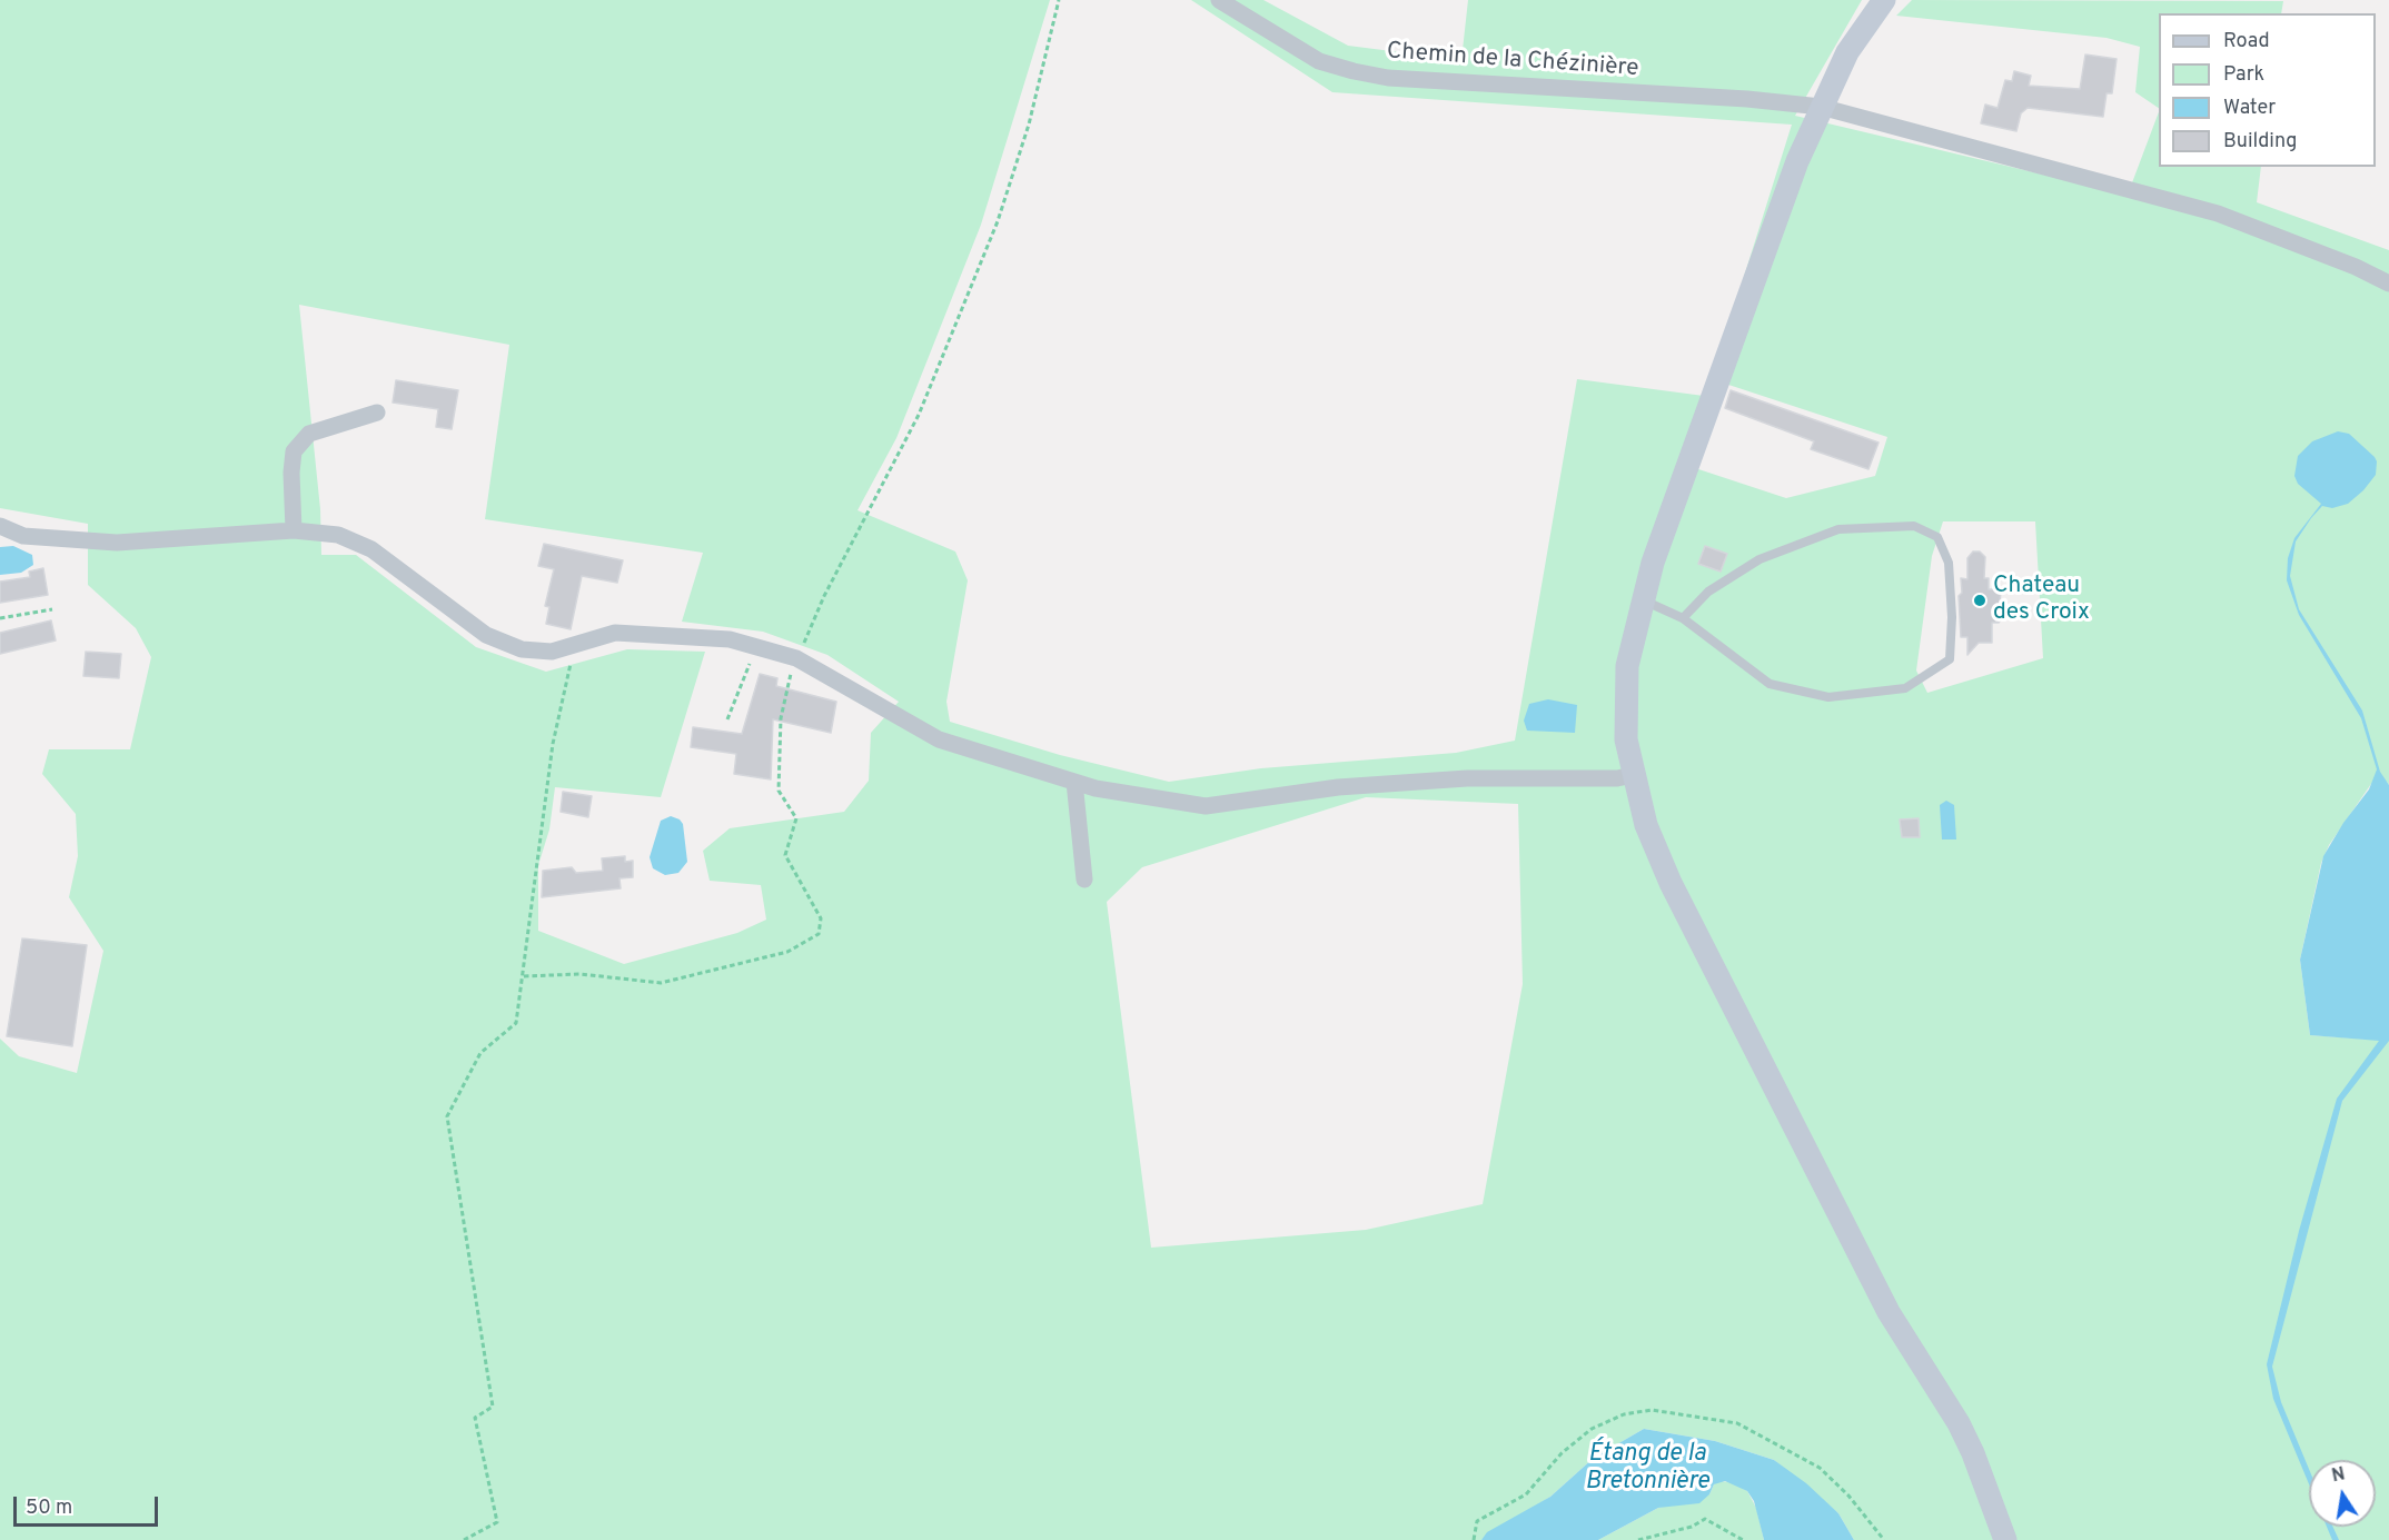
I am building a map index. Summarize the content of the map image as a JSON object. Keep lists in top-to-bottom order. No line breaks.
{"streets":{"street":["Chemin de la Chézinière"]},"water":["Étang de la Bretonnière"],"places":["Chateau des Croix"],"legend":["Road","Park","Water","Building"],"scale_bar":"50 m","north":"top"}
